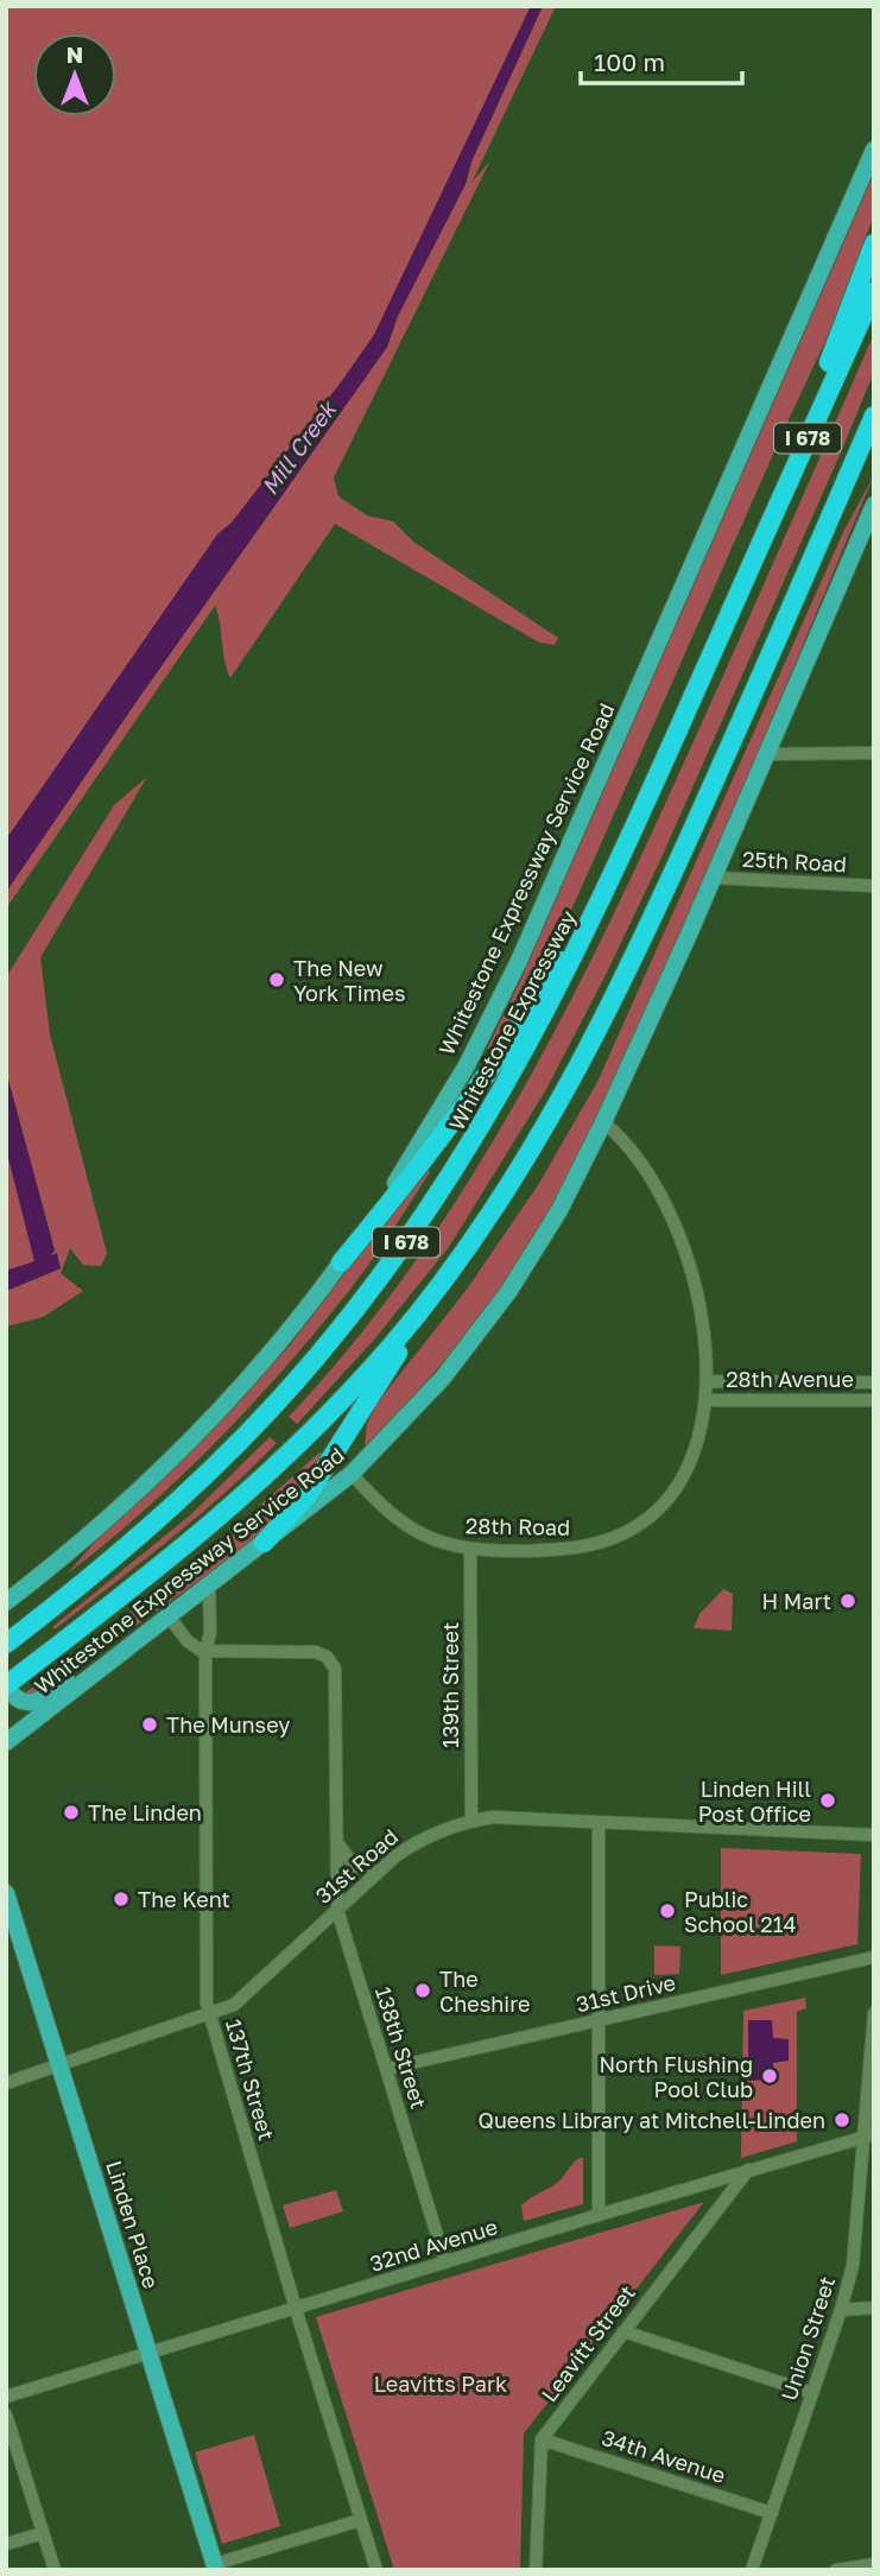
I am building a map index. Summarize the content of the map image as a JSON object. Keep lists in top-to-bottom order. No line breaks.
{"streets":{"highway":["I 678","Whitestone Expressway"],"main road":["Whitestone Expressway Service Road","Linden Place"],"street":["25th Road","28th Avenue","28th Road","139th Street","31st Road","31st Drive","138th Street","137th Street","32nd Avenue","Union Street","Leavitt Street","34th Avenue"]},"crossings":[["25th Road","Whitestone Expressway Service Road"],["Whitestone Expressway Service Road","28th Road"],["Whitestone Expressway Service Road","137th Street"],["28th Avenue","28th Road"],["28th Road","139th Street"],["139th Street","31st Road"],["31st Road","138th Street"],["31st Road","137th Street"],["31st Road","Linden Place"],["31st Drive","138th Street"],["138th Street","137th Street"],["138th Street","32nd Avenue"],["137th Street","32nd Avenue"],["Linden Place","32nd Avenue"],["32nd Avenue","Union Street"],["32nd Avenue","Leavitt Street"],["Union Street","34th Avenue"],["Leavitt Street","34th Avenue"]],"water":["Mill Creek"],"parks":["Leavitts Park"],"places":["The New York Times","H Mart","The Munsey","Linden Hill Post Office","The Linden","The Kent","Public School 214","The Cheshire","North Flushing Pool Club","Queens Library at Mitchell-Linden"],"scale_bar":"100 m","north":"top"}
